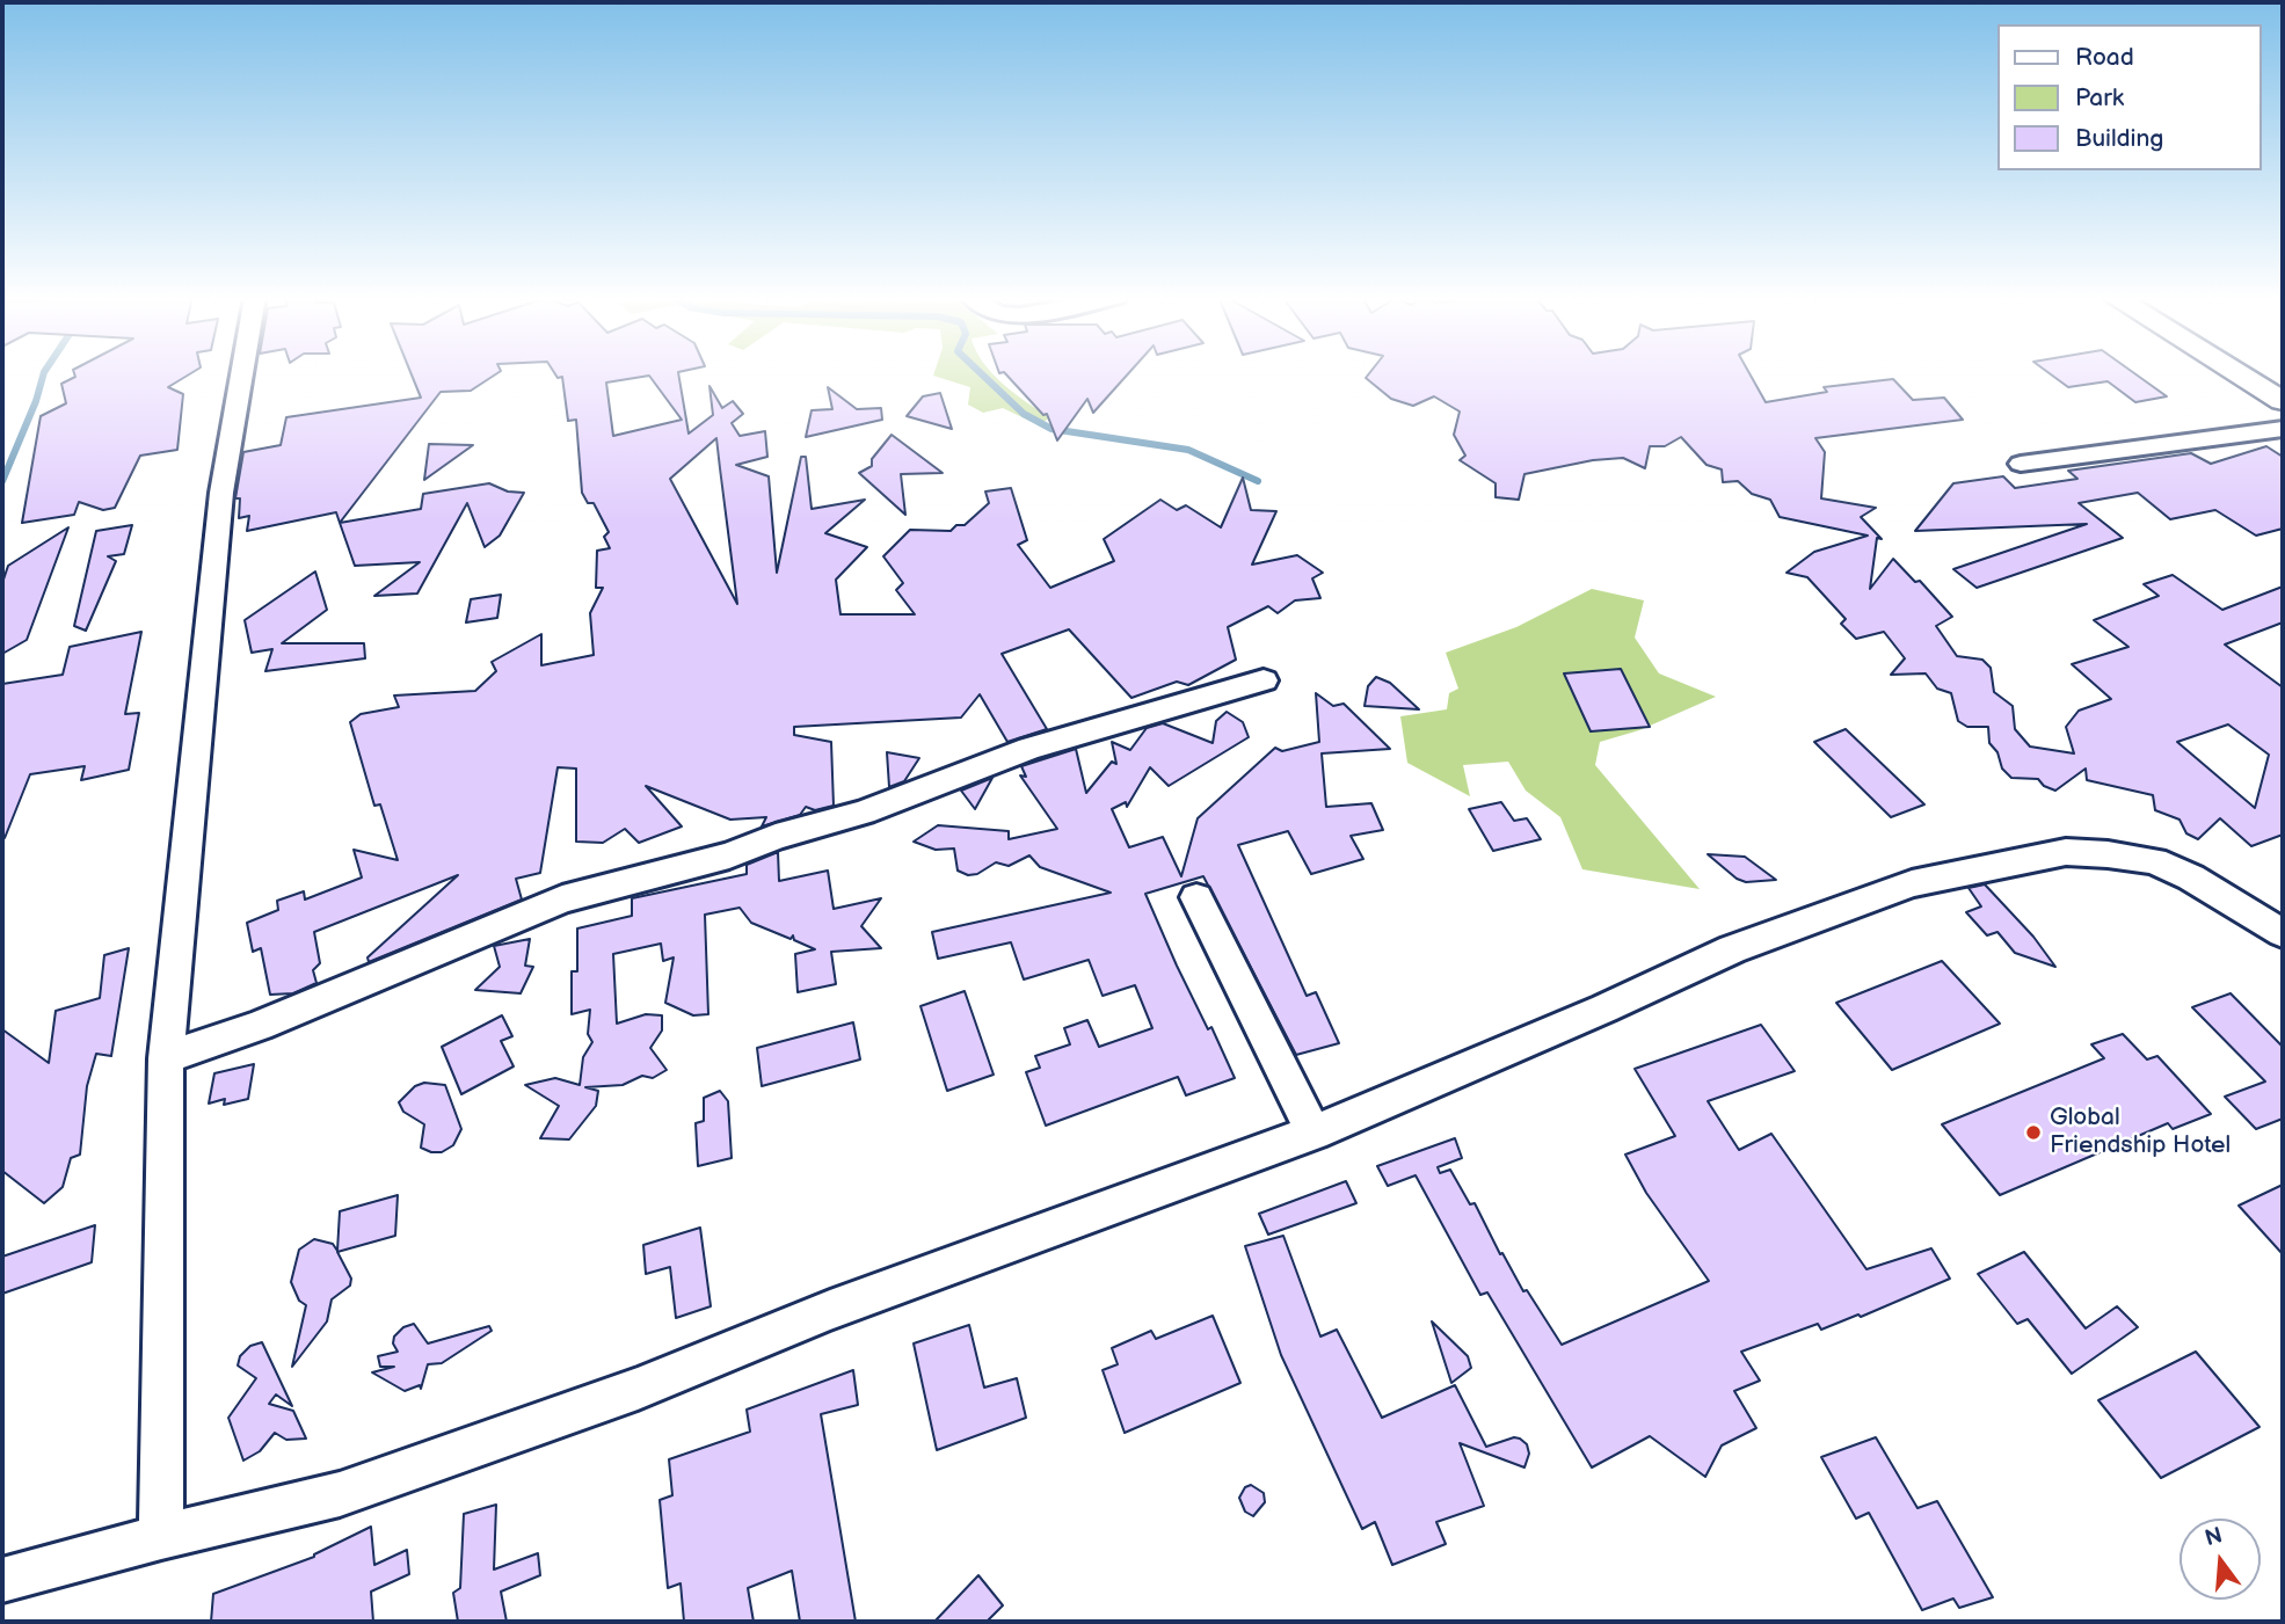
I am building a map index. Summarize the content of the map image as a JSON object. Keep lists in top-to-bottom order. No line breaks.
{"places":["Global Friendship Hotel"],"legend":["Road","Park","Building"],"north":"top"}
